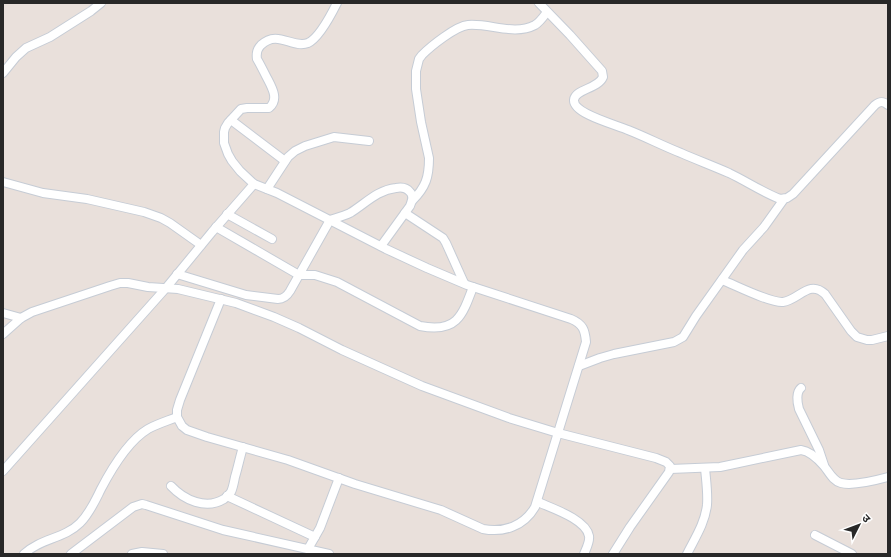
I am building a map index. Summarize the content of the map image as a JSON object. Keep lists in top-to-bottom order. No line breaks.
{"north":"top right"}
